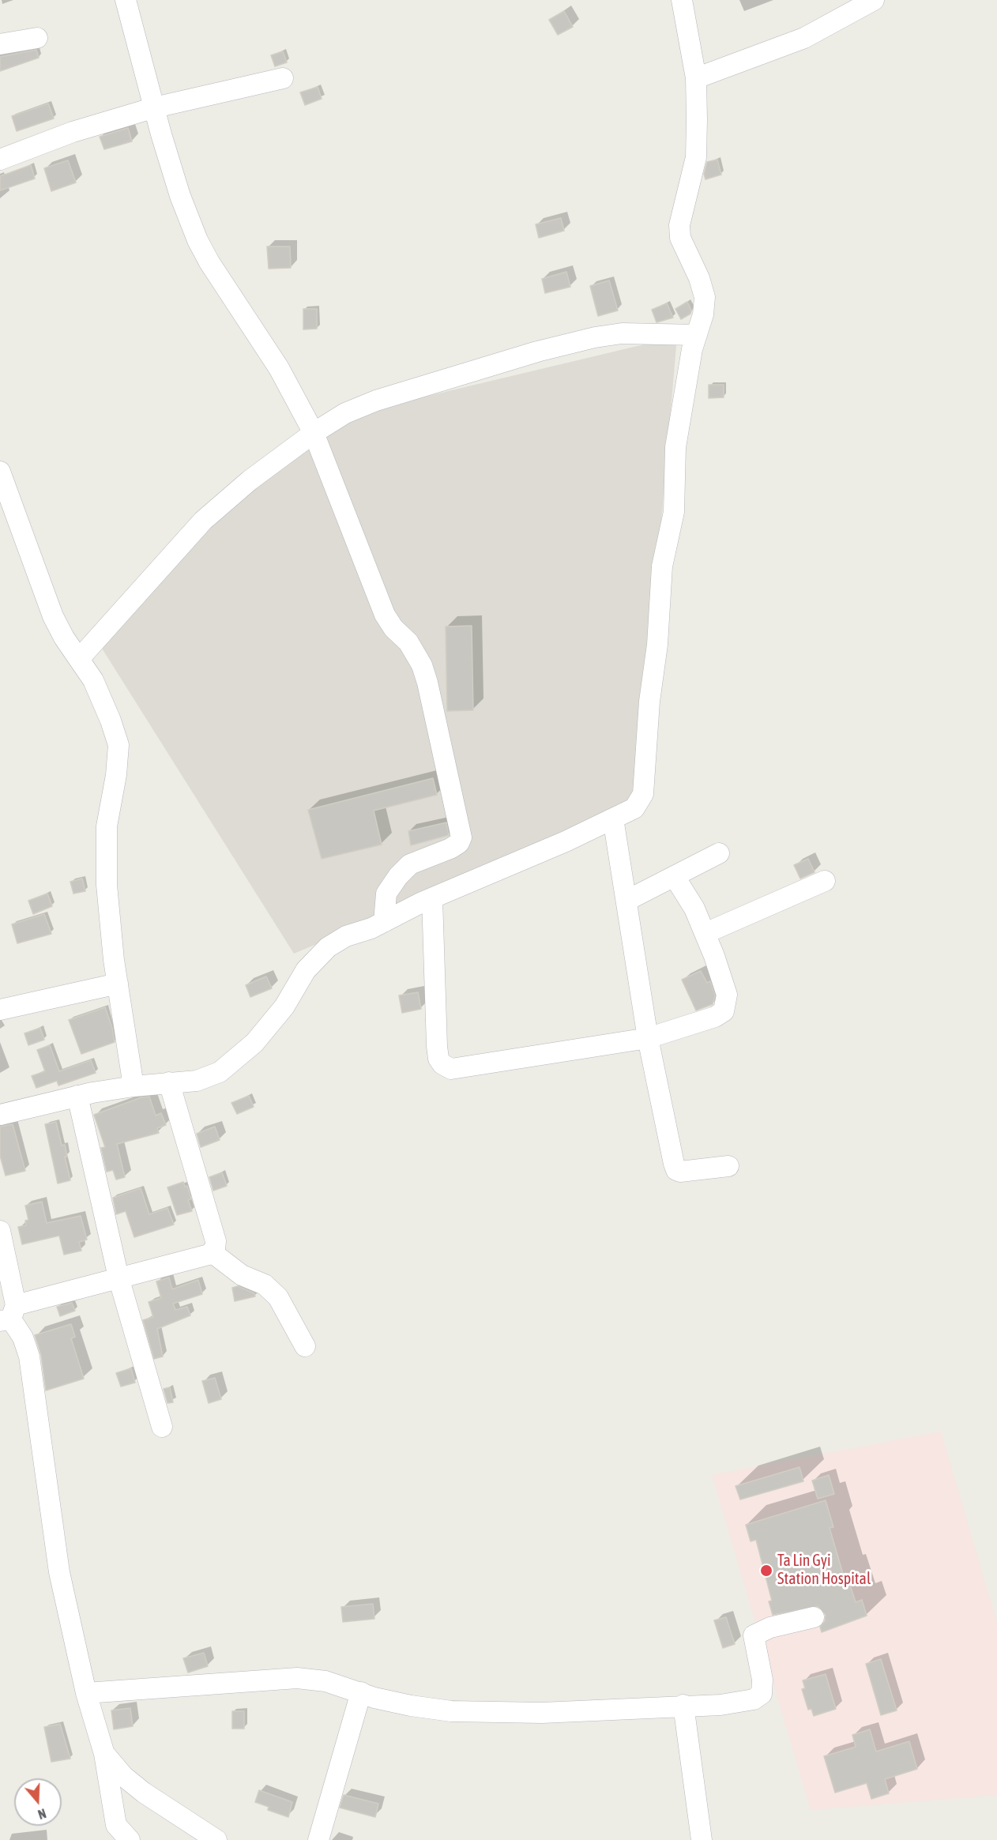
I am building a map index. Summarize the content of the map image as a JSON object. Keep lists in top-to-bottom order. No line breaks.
{"places":["Ta Lin Gyi Station Hospital"],"north":"bottom"}
